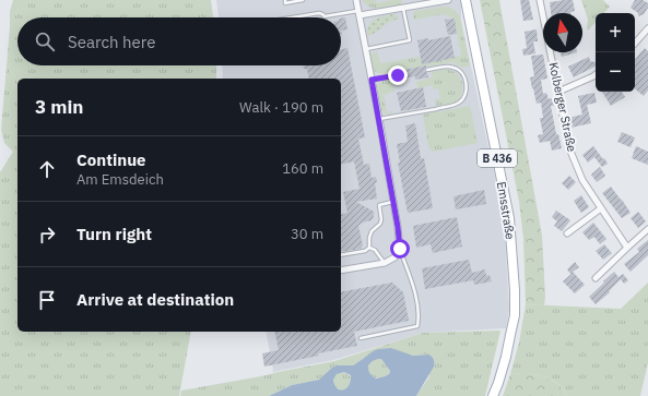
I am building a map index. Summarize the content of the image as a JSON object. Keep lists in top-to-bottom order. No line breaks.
{"streets":{"main road":["B 436","Emsstraße"],"street":["Kolberger Straße"]},"north":"top","page":{"map_buttons":["+","−"],"search":"Search here","heading":["3 min","Walk · 190 m"],"list":[["Continue","Am Emsdeich","160 m"],["Turn right","30 m"],"Arrive at destination"]}}
